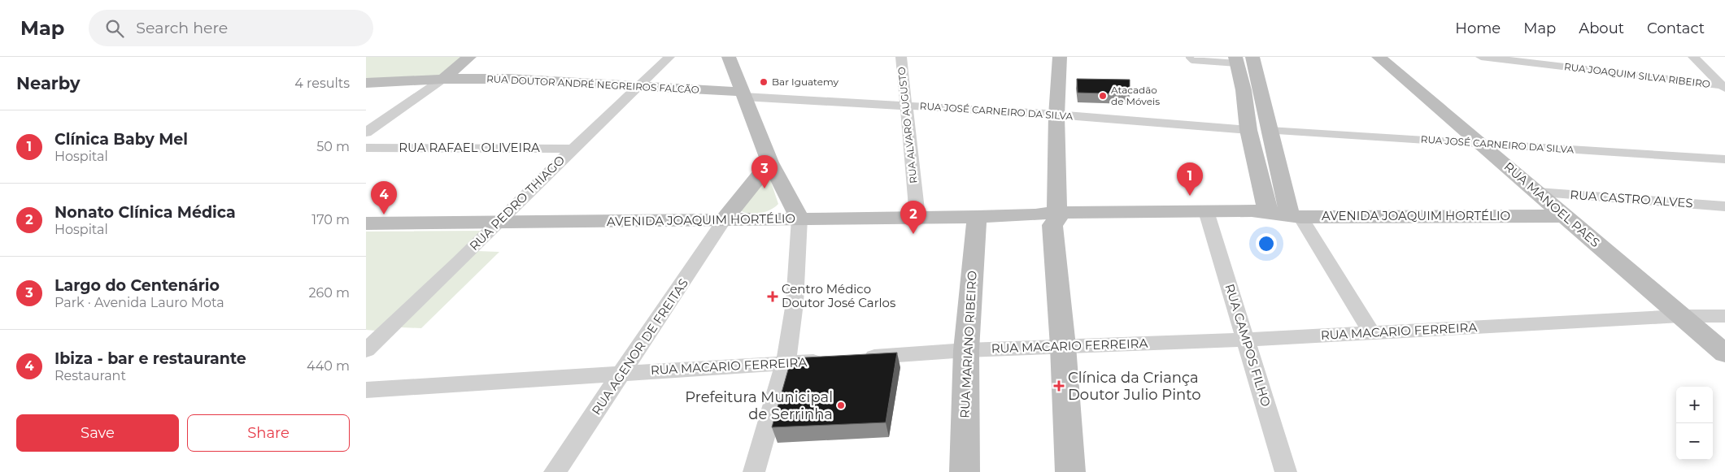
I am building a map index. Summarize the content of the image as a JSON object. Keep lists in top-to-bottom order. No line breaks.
{"streets":{"street":["RUA JOAQUIM SILVA RIBEIRO","RUA DOUTOR ANDRÉ NEGREIROS FALCÃO","RUA JOSÉ CARNEIRO DA SILVA","RUA ALVARO AUGUSTO","RUA RAFAEL OLIVEIRA","RUA CASTRO ALVES","RUA PEDRO THIAGO","RUA MANOEL PAES","AVENIDA JOAQUIM HORTÉLIO","RUA MACARIO FERREIRA","RUA MARIANO RIBEIRO","RUA CAMPOS FILHO","RUA AGENOR DE FREITAS"]},"crossings":[["RUA DOUTOR ANDRÉ NEGREIROS FALCÃO","RUA JOSÉ CARNEIRO DA SILVA"],["RUA DOUTOR ANDRÉ NEGREIROS FALCÃO","RUA PEDRO THIAGO"],["RUA JOSÉ CARNEIRO DA SILVA","RUA ALVARO AUGUSTO"],["RUA JOSÉ CARNEIRO DA SILVA","RUA MANOEL PAES"],["RUA ALVARO AUGUSTO","AVENIDA JOAQUIM HORTÉLIO"],["RUA RAFAEL OLIVEIRA","RUA PEDRO THIAGO"],["RUA CASTRO ALVES","RUA MANOEL PAES"],["RUA PEDRO THIAGO","AVENIDA JOAQUIM HORTÉLIO"],["RUA MANOEL PAES","AVENIDA JOAQUIM HORTÉLIO"],["RUA MANOEL PAES","RUA MACARIO FERREIRA"],["AVENIDA JOAQUIM HORTÉLIO","RUA MARIANO RIBEIRO"],["AVENIDA JOAQUIM HORTÉLIO","RUA CAMPOS FILHO"],["AVENIDA JOAQUIM HORTÉLIO","RUA AGENOR DE FREITAS"],["RUA MACARIO FERREIRA","RUA MARIANO RIBEIRO"],["RUA MACARIO FERREIRA","RUA CAMPOS FILHO"],["RUA MACARIO FERREIRA","RUA AGENOR DE FREITAS"]],"places":{"other":["Bar Iguatemy","Atacadão de Móveis","Prefeitura Municipal de Serrinha"],"health":["Centro Médico Doutor José Carlos","Clínica da Criança Doutor Julio Pinto"]},"page":{"header":"Map","search":"Search here","nav":["Home","Map","About","Contact"],"heading":["Nearby","4 results"],"list":[{"mark":"1","name":"Clínica Baby Mel","note":"Hospital","value":"50 m"},{"mark":"2","name":"Nonato Clínica Médica","note":"Hospital","value":"170 m"},{"mark":"3","name":"Largo do Centenário","note":"Park · Avenida Lauro Mota","value":"260 m"},{"mark":"4","name":"Ibiza - bar e restaurante","note":"Restaurant","value":"440 m"}],"pins":["3","1","4","2"],"map_buttons":["+","−"],"buttons":["Save","Share"]}}
